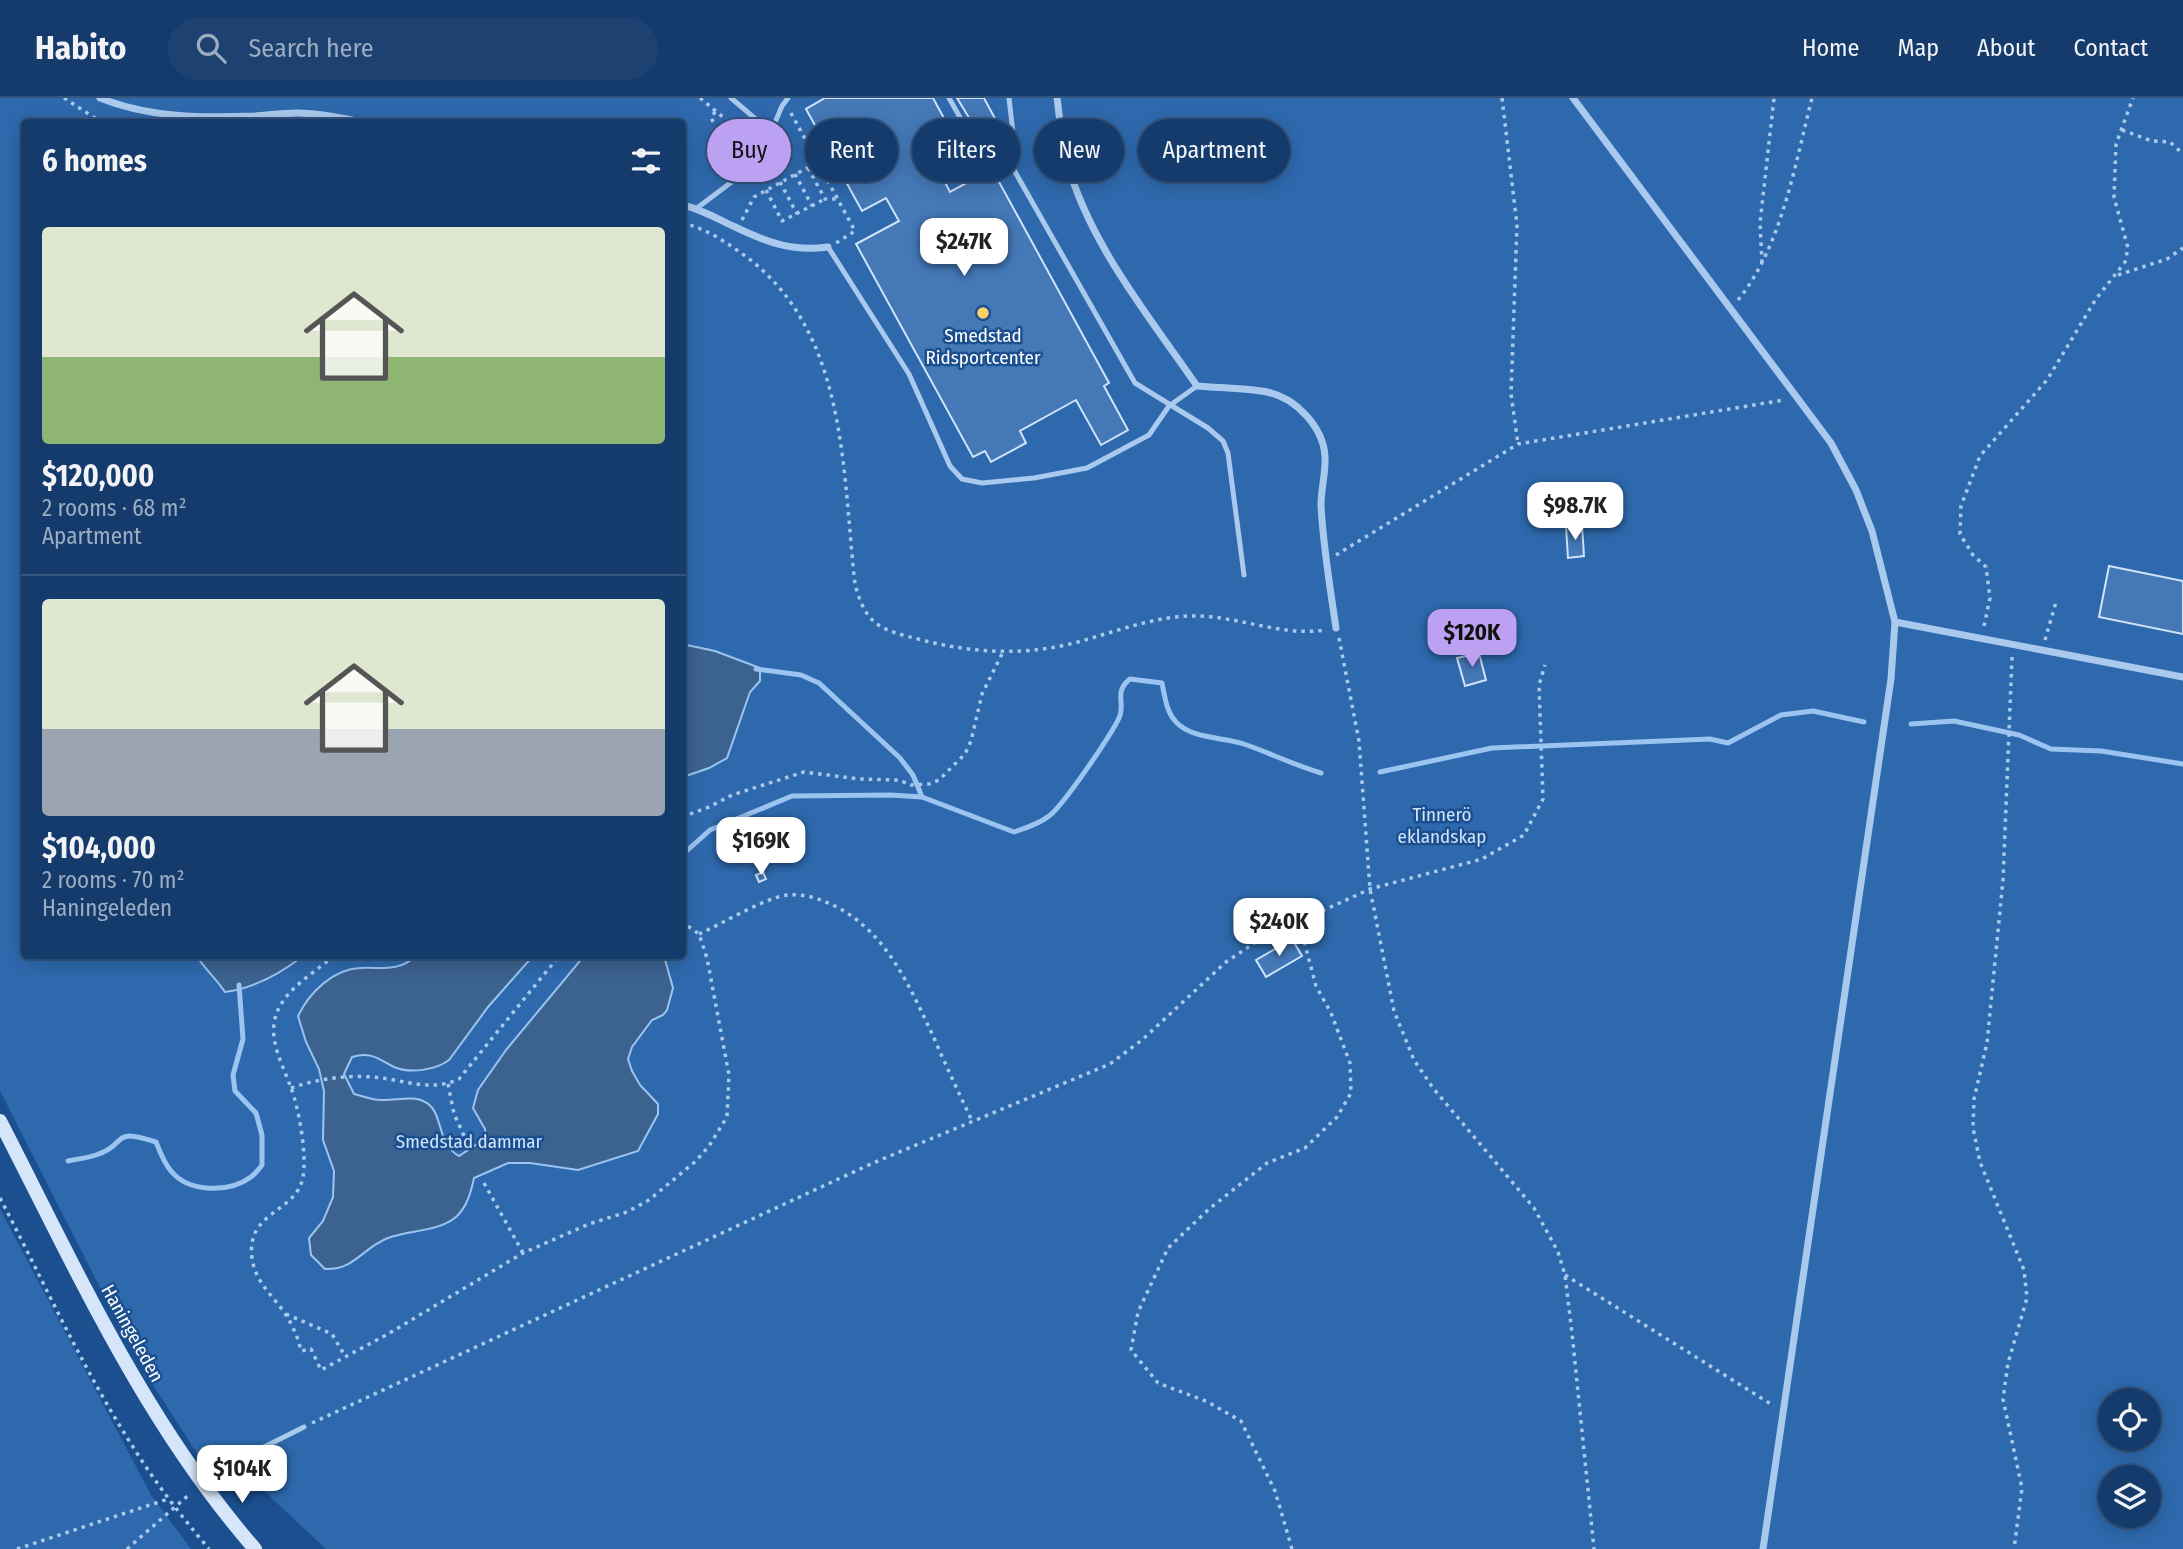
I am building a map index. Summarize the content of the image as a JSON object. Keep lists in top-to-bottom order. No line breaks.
{"streets":{"main road":["Haningeleden"]},"parks":["Tinnerö eklandskap","Smedstad dammar"],"places":["Smedstad Ridsportcenter"],"page":{"header":"Habito","search":"Search here","nav":["Home","Map","About","Contact"],"chip":["Buy","Rent","Filters","New","Apartment"],"heading":"6 homes","list":[{"name":"$120,000","note":"2 rooms · 68 m² · Apartment"},{"name":"$104,000","note":"2 rooms · 70 m² · Haningeleden"}],"price":["$247K","$98.7K","$120K","$169K","$240K","$104K"]}}
